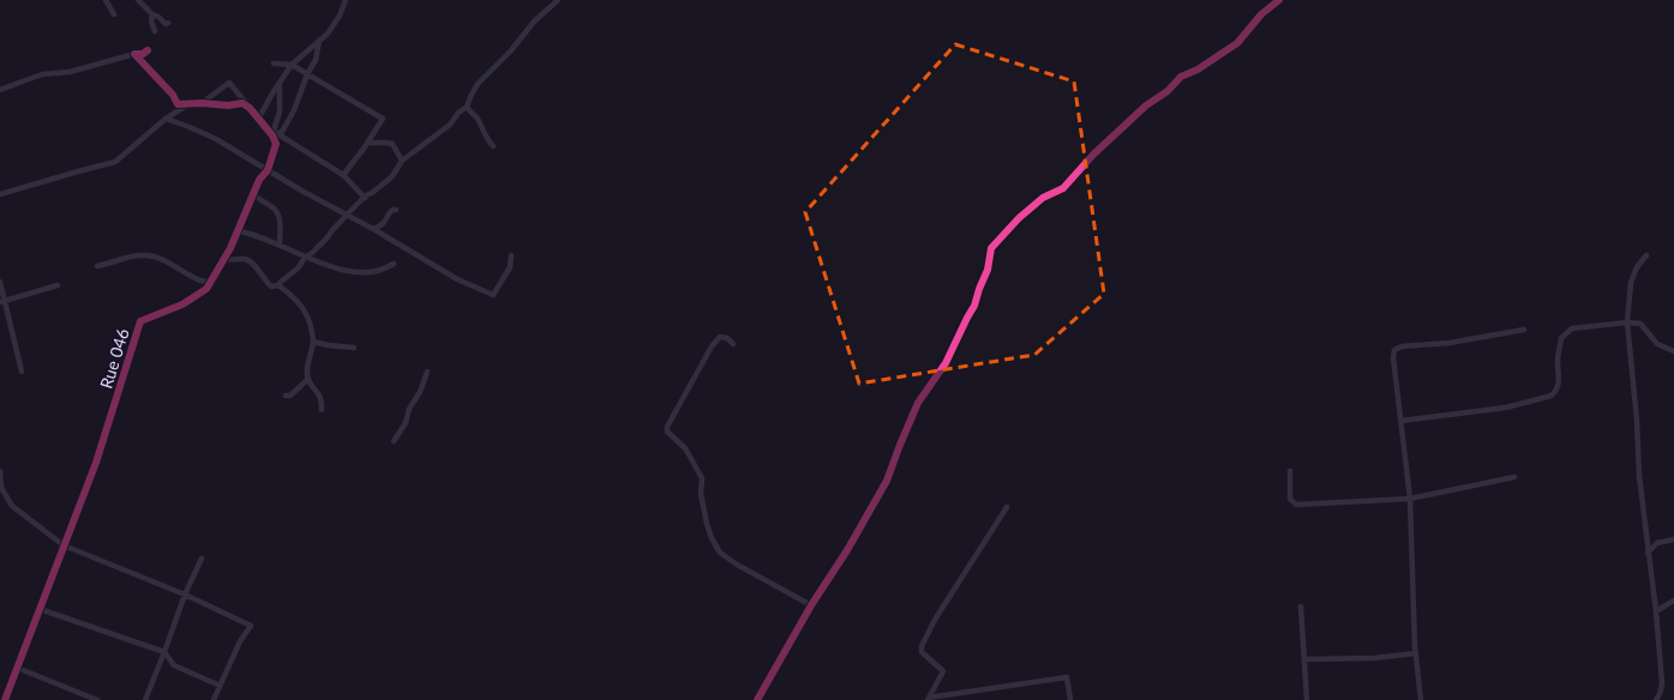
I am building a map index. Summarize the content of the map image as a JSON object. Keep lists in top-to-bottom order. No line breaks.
{"streets":{"street":["Rue 046"]}}
